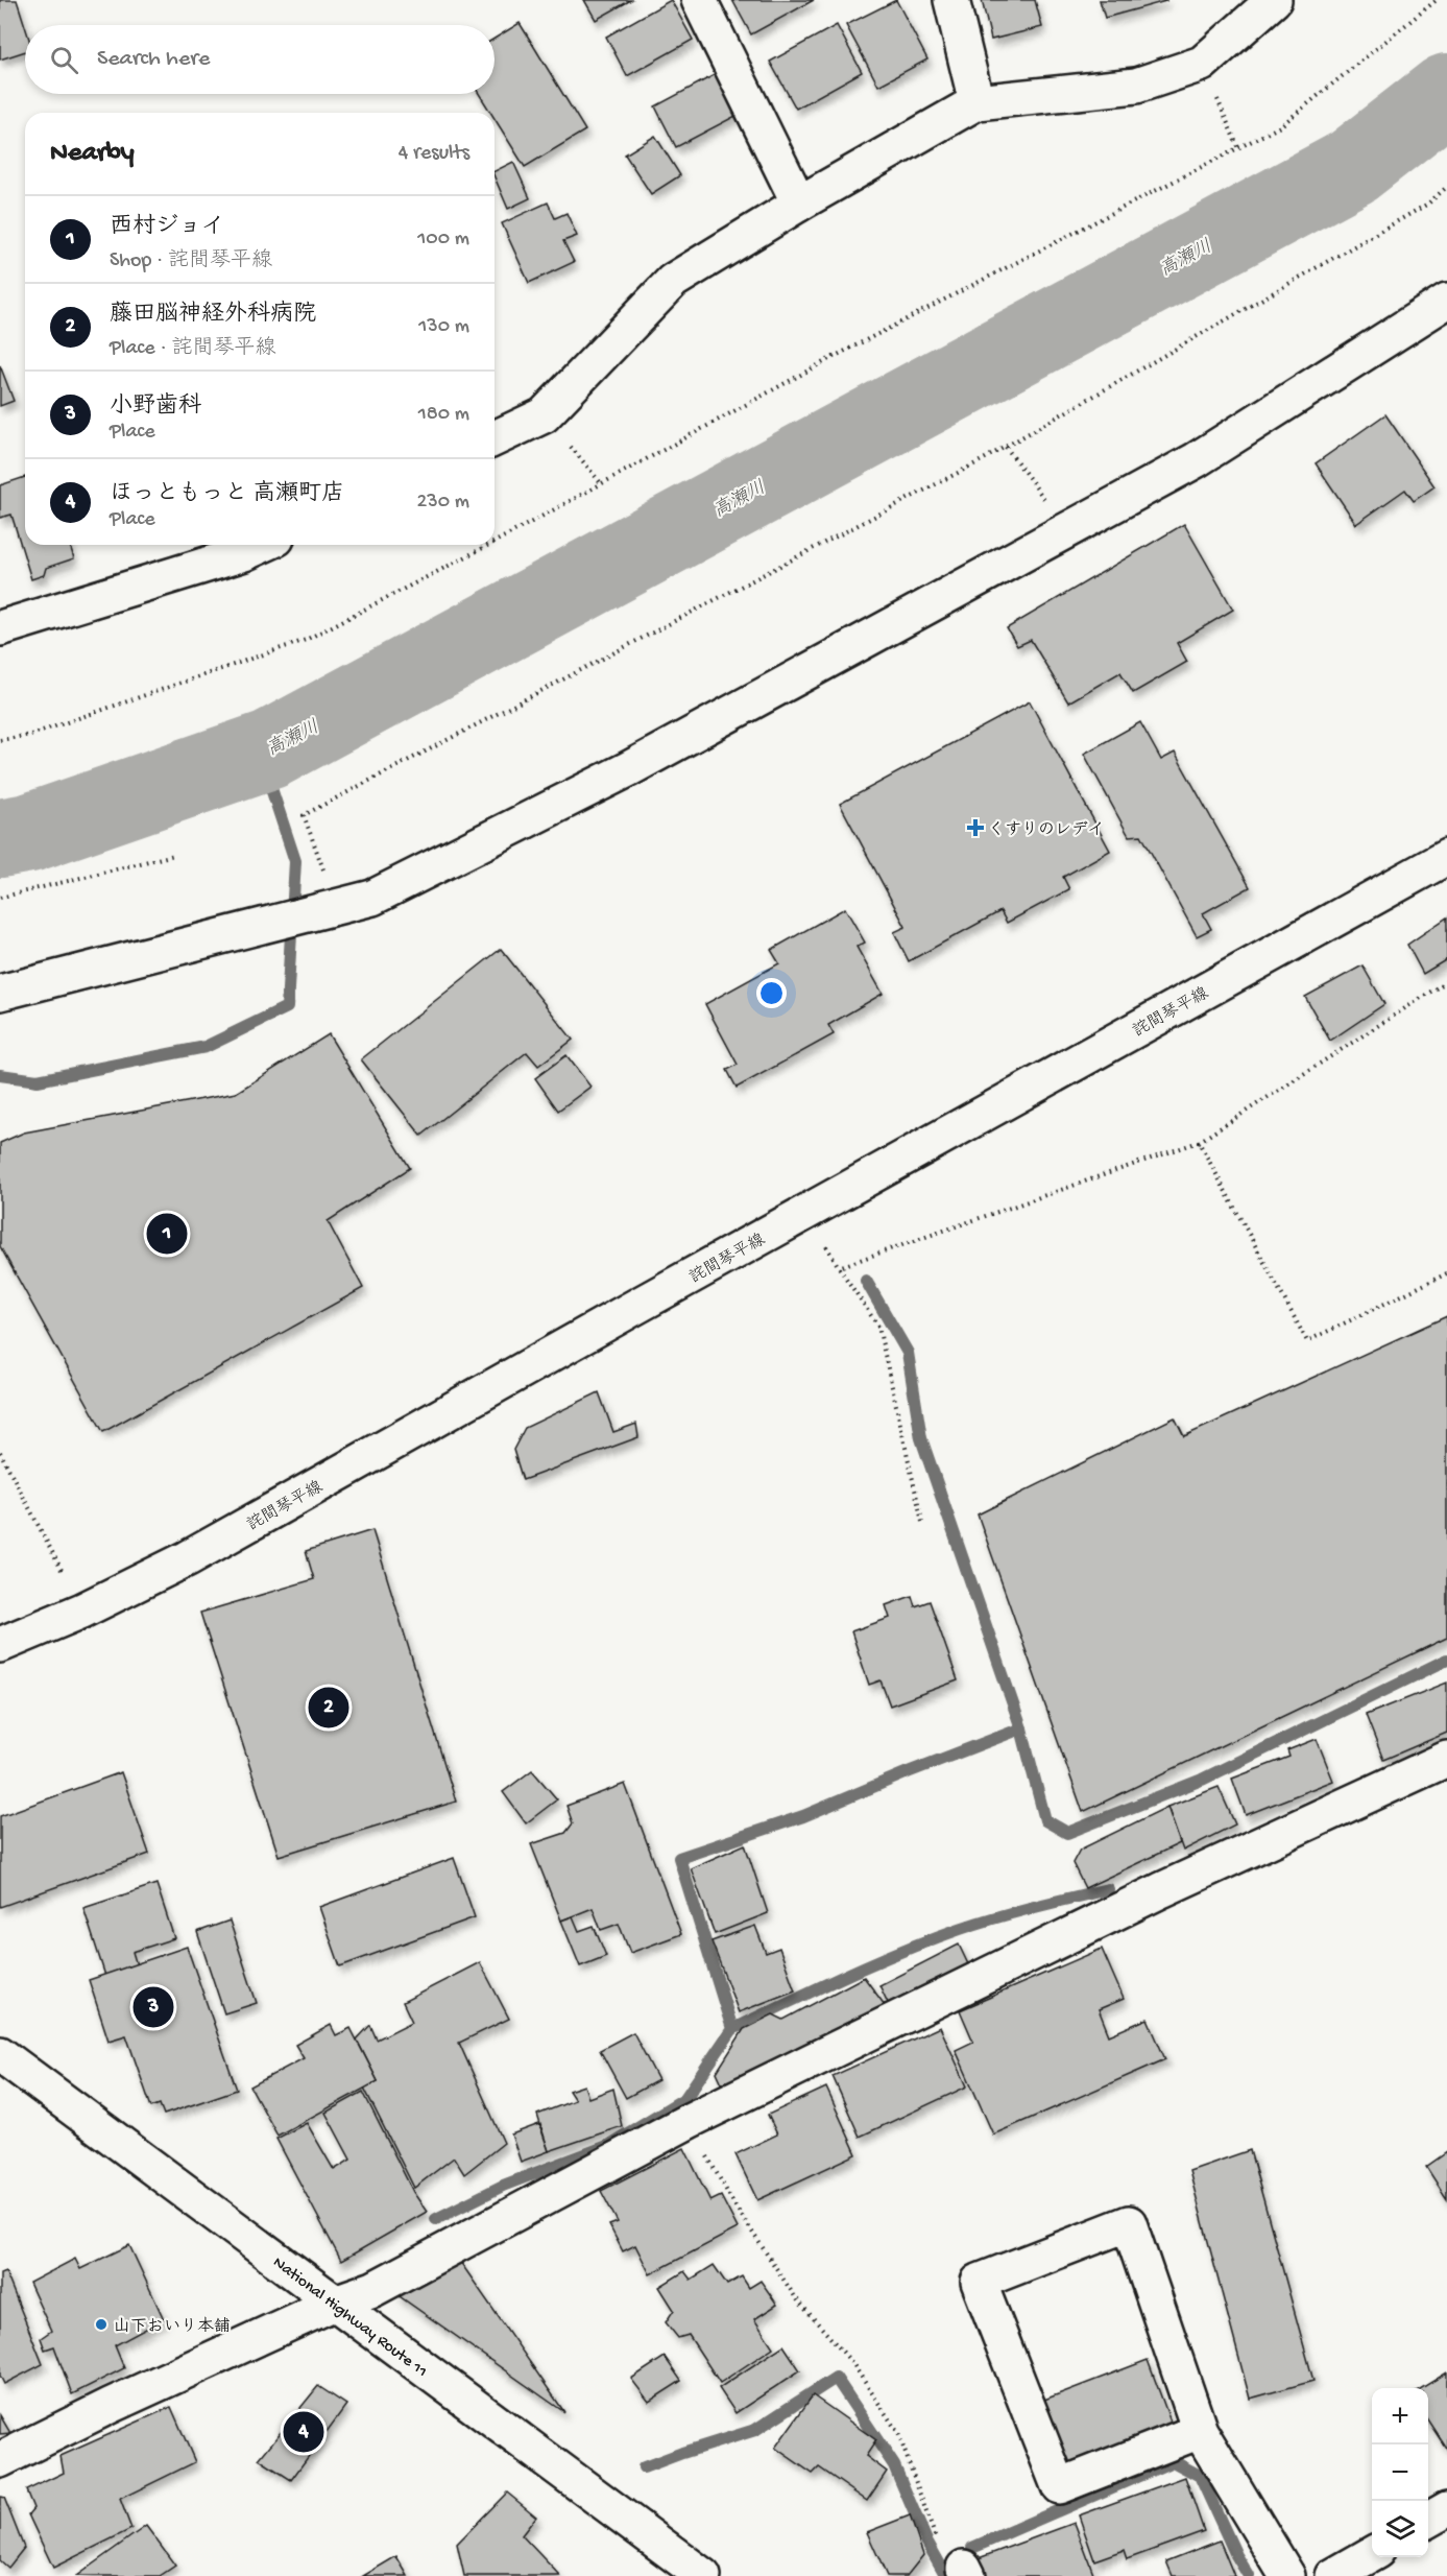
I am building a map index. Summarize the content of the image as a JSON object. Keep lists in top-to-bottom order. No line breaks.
{"streets":{"main road":["詫間琴平線","National Highway Route 11"]},"water":["高瀬川"],"places":{"health":["くすりのレデイ"],"other":["山下おいり本舗"]},"page":{"search":"Search here","heading":["Nearby","4 results"],"list":[{"mark":"1","name":"西村ジョイ","note":"Shop · 詫間琴平線","value":"100 m"},{"mark":"2","name":"藤田脳神経外科病院","note":"Place · 詫間琴平線","value":"130 m"},{"mark":"3","name":"小野歯科","note":"Place","value":"180 m"},{"mark":"4","name":"ほっともっと 高瀬町店","note":"Place","value":"230 m"}],"pins":["1","2","3","4"],"map_buttons":["+","−"]}}
